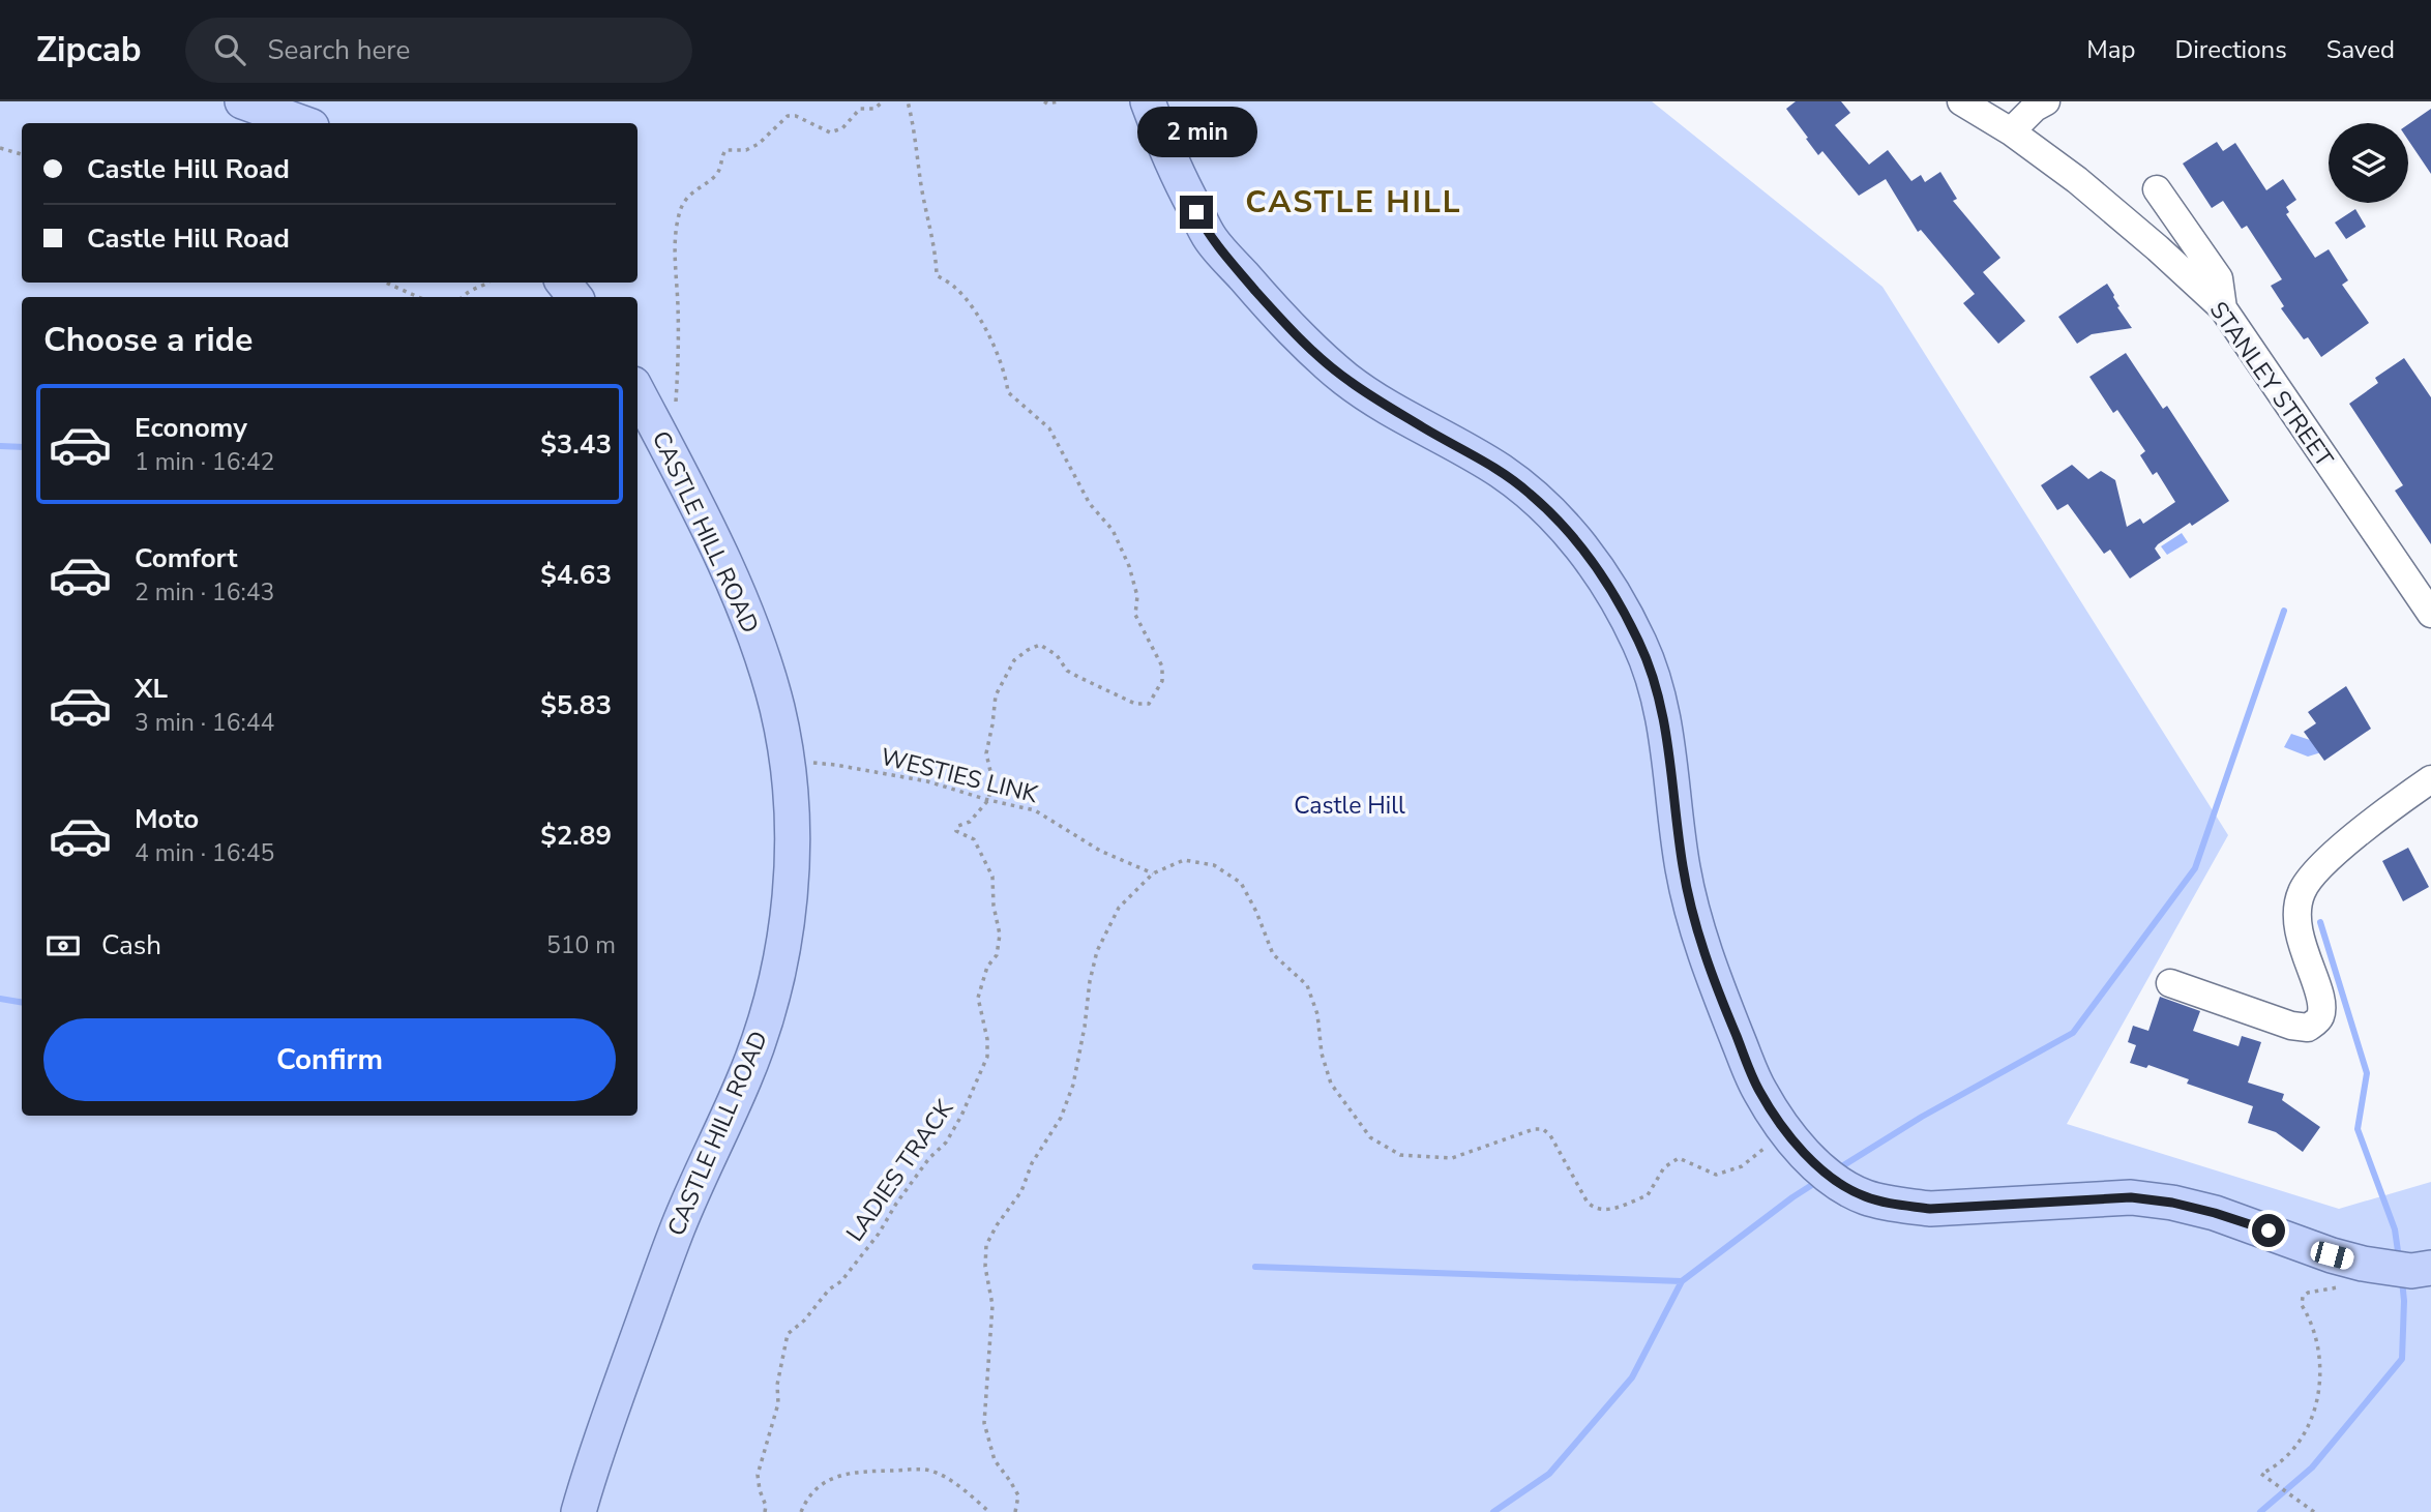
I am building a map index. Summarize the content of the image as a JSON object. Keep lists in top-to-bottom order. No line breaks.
{"streets":{"main road":["CASTLE HILL ROAD"],"street":["STANLEY STREET"],"path":["WESTIES LINK","LADIES TRACK"]},"crossings":[["CASTLE HILL ROAD","WESTIES LINK"],["WESTIES LINK","LADIES TRACK"]],"districts":["CASTLE HILL"],"parks":["Castle Hill"],"page":{"header":"Zipcab","search":"Search here","nav":["Map","Directions","Saved"],"bubble":"2 min","banner":["Castle Hill Road","Castle Hill Road"],"heading":"Choose a ride","list":[{"name":"Economy","note":"1 min · 16:42","value":"$3.43"},{"name":"Comfort","note":"2 min · 16:43","value":"$4.63"},{"name":"XL","note":"3 min · 16:44","value":"$5.83"},{"name":"Moto","note":"4 min · 16:45","value":"$2.89"}],"pay":["Cash","510 m"],"buttons":"Confirm"}}
